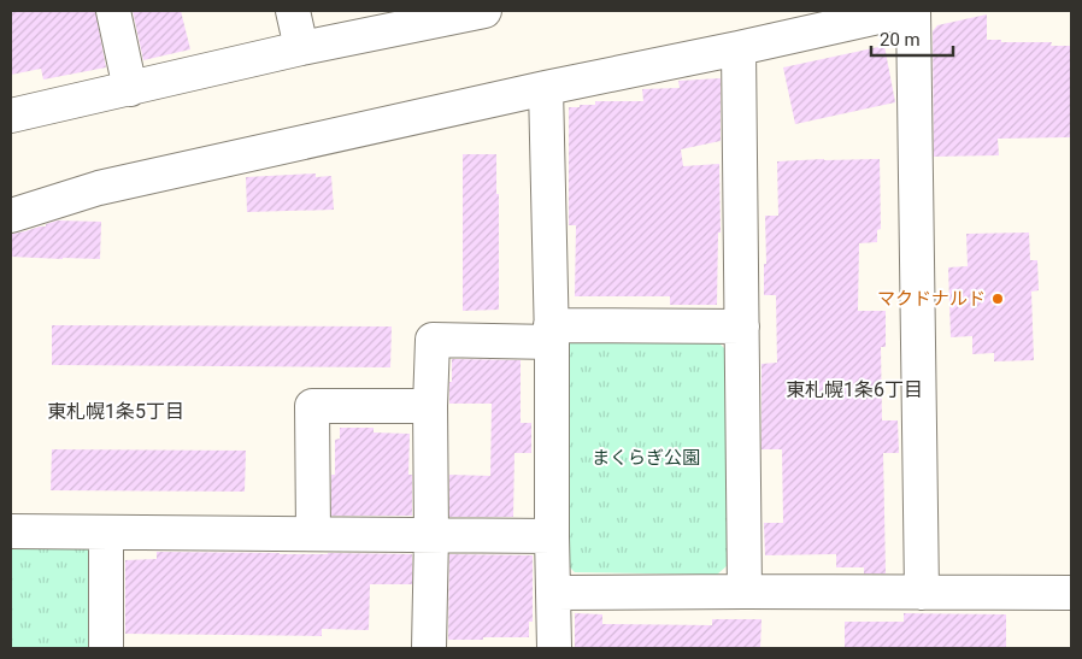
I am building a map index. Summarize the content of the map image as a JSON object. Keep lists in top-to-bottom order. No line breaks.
{"districts":["東札幌1条6丁目","東札幌1条5丁目"],"parks":["まくらぎ公園"],"places":["マクドナルド"],"scale_bar":"20 m"}
